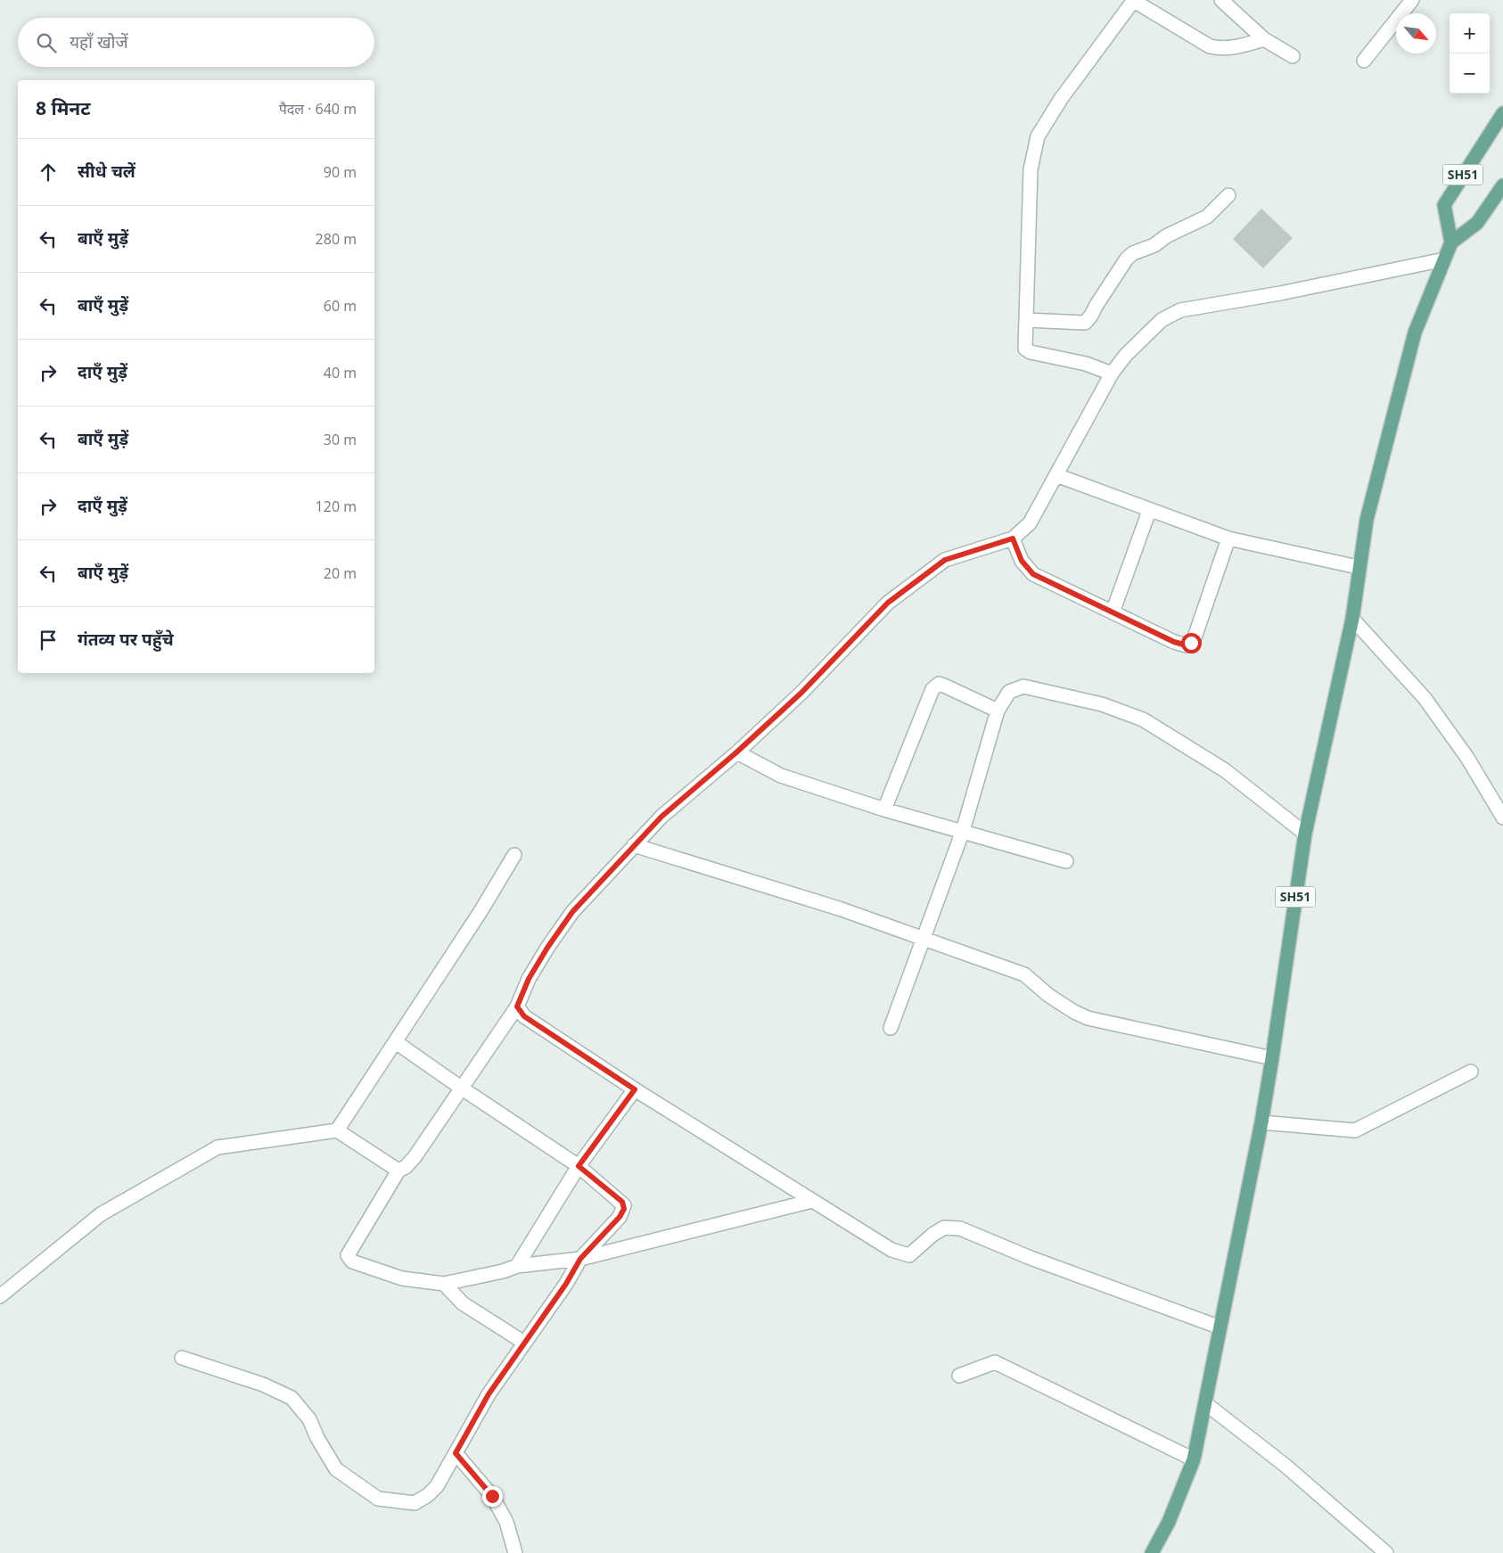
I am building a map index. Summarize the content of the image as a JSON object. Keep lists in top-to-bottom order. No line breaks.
{"streets":{"main road":["SH51"]},"north":"bottom right","page":{"map_buttons":["+","−"],"search":"यहाँ खोजें","heading":["8 मिनट","पैदल · 640 m"],"list":[["सीधे चलें","90 m"],["बाएँ मुड़ें","280 m"],["बाएँ मुड़ें","60 m"],["दाएँ मुड़ें","40 m"],["बाएँ मुड़ें","30 m"],["दाएँ मुड़ें","120 m"],["बाएँ मुड़ें","20 m"],"गंतव्य पर पहुँचे"]}}
